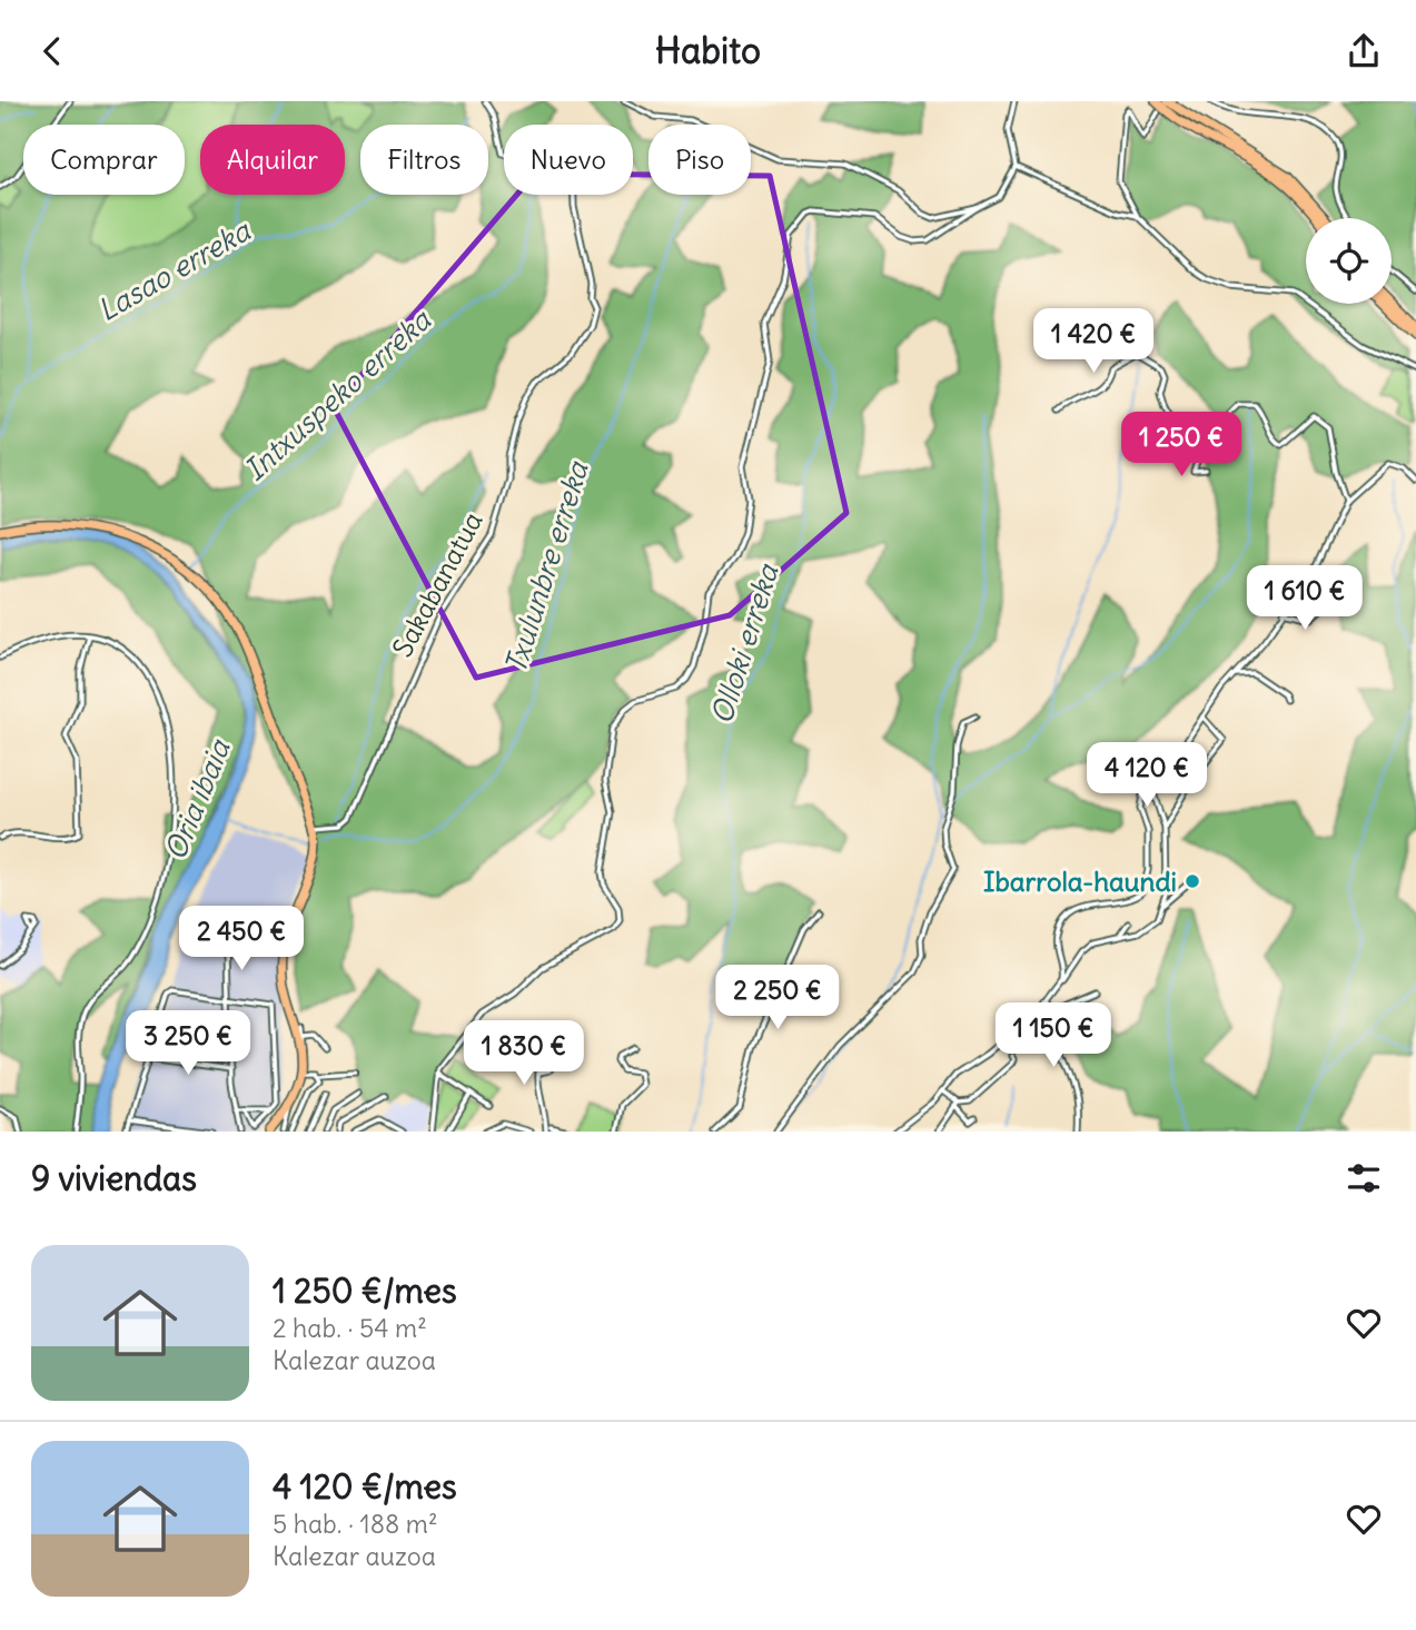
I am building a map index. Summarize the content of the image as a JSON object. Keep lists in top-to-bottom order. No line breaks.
{"streets":{"street":["Sakabanatua"]},"water":["Lasao erreka","Intxuspeko erreka","Txulunbre erreka","Olloki erreka","Oria ibaia"],"places":["Ibarrola-haundi"],"page":{"header":"Habito","chip":["Comprar","Alquilar","Filtros","Nuevo","Piso"],"price":["1 420 €","1 250 €","1 610 €","4 120 €","2 450 €","2 250 €","1 150 €","3 250 €","1 830 €"],"heading":"9 viviendas","list":[{"name":"1 250 €/mes","note":"2 hab. · 54 m² · Kalezar auzoa"},{"name":"4 120 €/mes","note":"5 hab. · 188 m² · Kalezar auzoa"}]}}
